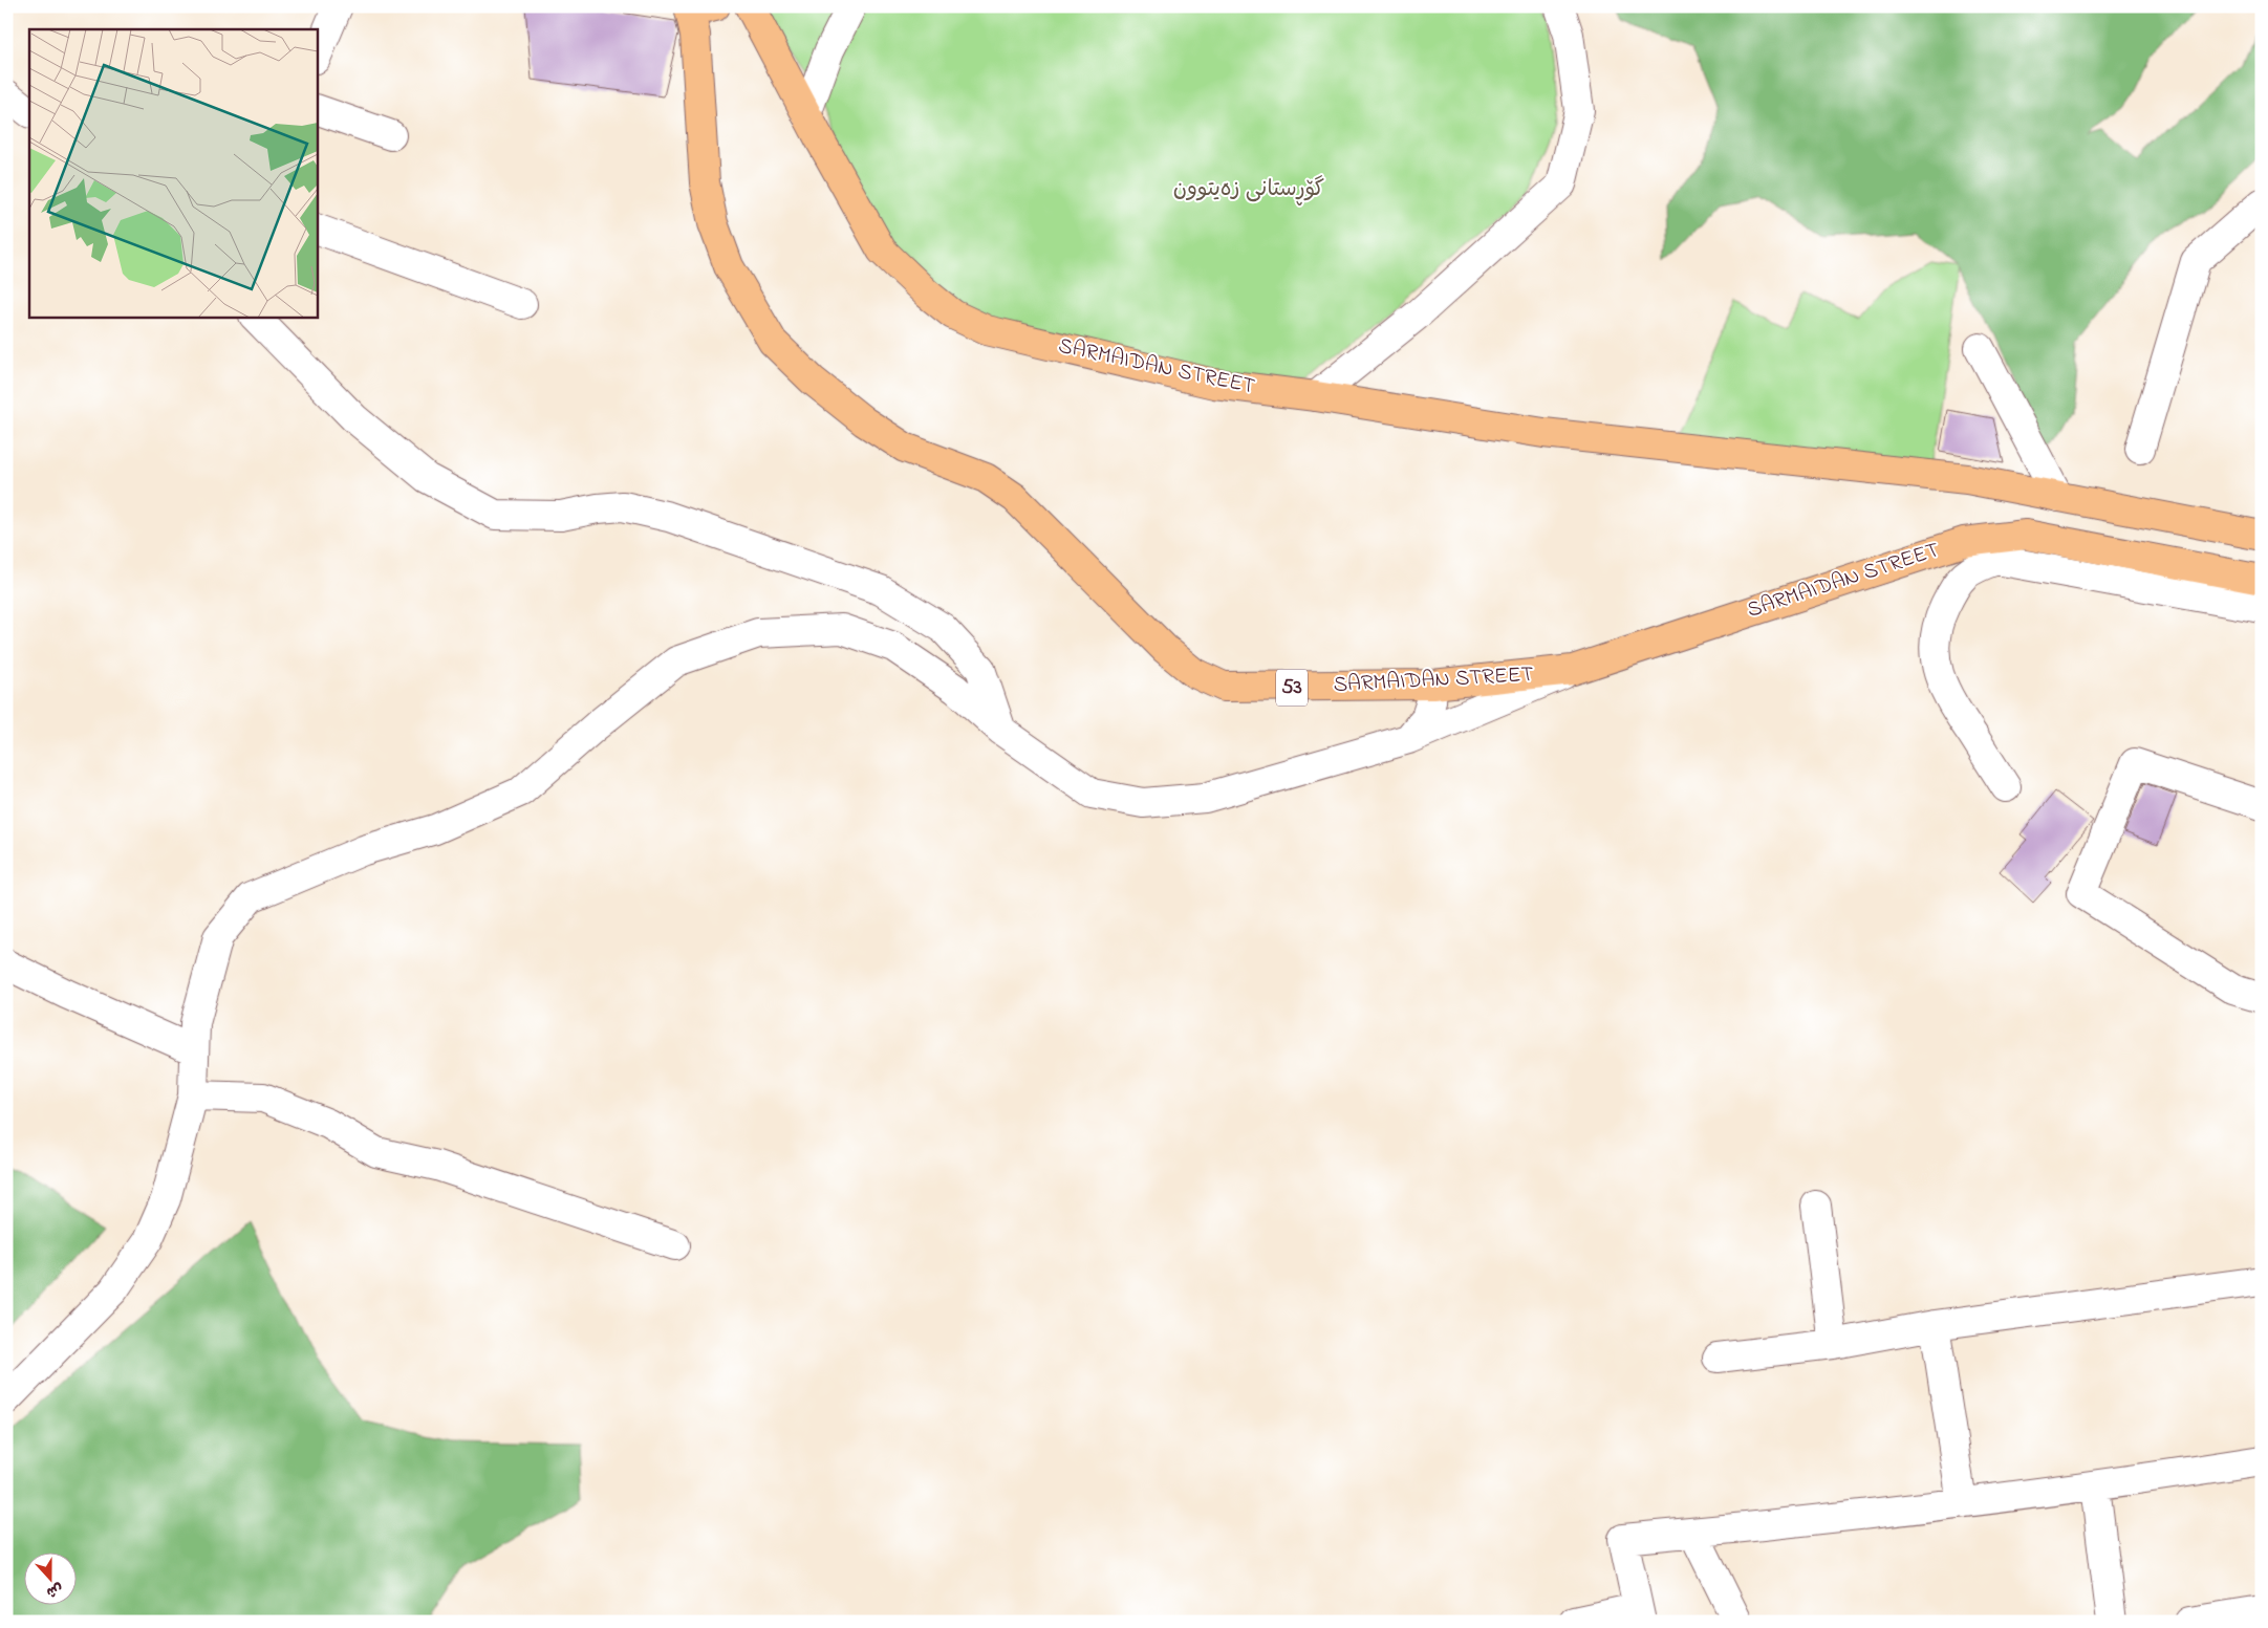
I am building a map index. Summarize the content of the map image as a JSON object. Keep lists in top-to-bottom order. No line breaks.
{"streets":{"main road":["SARMAIDAN STREET","53"]},"parks":["گۆڕستانی زەیتوون"],"north":"bottom"}
